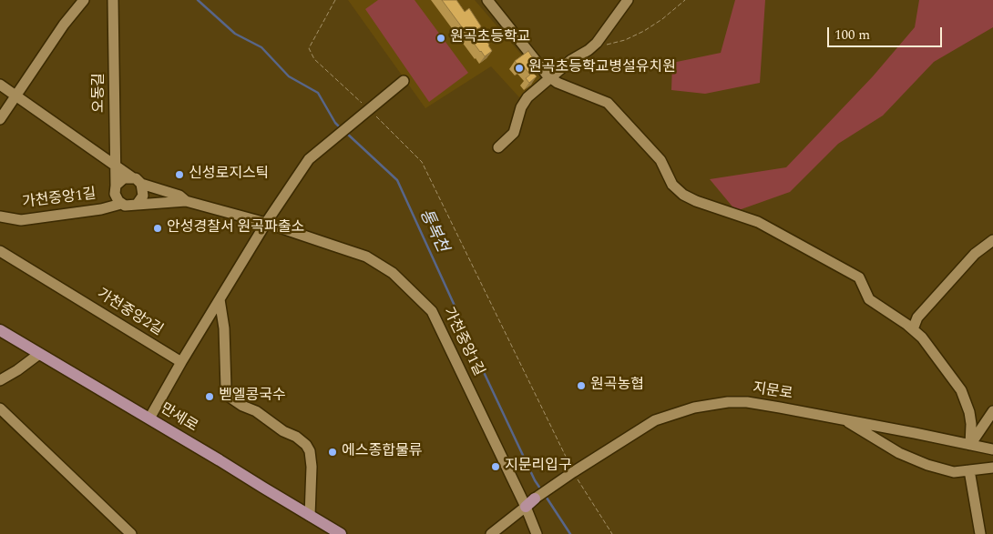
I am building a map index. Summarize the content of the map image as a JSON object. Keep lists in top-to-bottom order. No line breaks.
{"streets":{"main road":["만세로"],"street":["오동길","가천중앙1길","가천중앙2길","지문로"]},"crossings":[["오동길","가천중앙1길"]],"water":["통복천"],"places":["원곡초등학교","원곡초등학교병설유치원","신성로지스틱","안성경찰서 원곡파출소","원곡농협","벧엘콩국수","에스종합물류","지문리입구"],"scale_bar":"100 m"}
